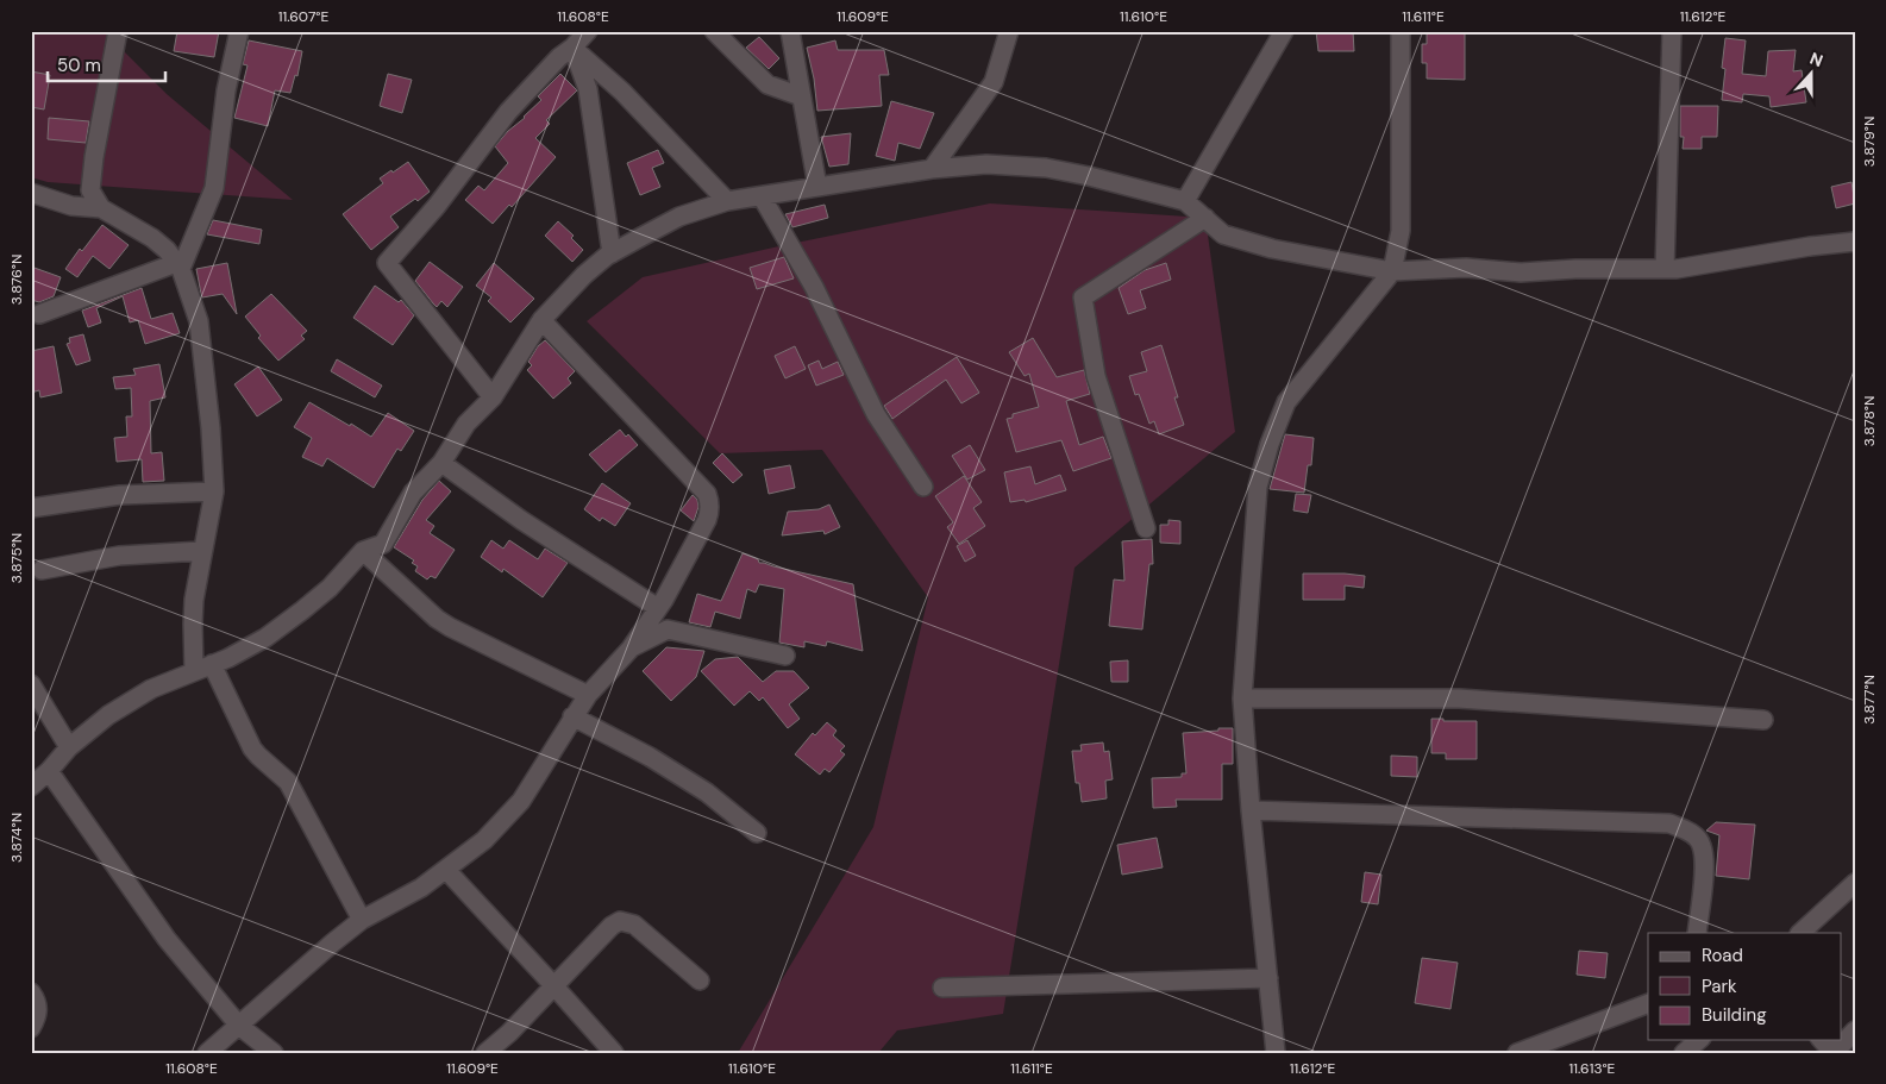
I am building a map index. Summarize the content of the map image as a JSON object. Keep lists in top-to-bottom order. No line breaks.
{"legend":["Road","Park","Building"],"scale_bar":"50 m","north":"top","coordinates":["11.607°E","11.608°E","11.609°E","11.610°E","11.611°E","11.612°E","3.879°N","3.876°N","3.878°N","3.875°N","3.877°N","3.874°N","11.613°E"]}
